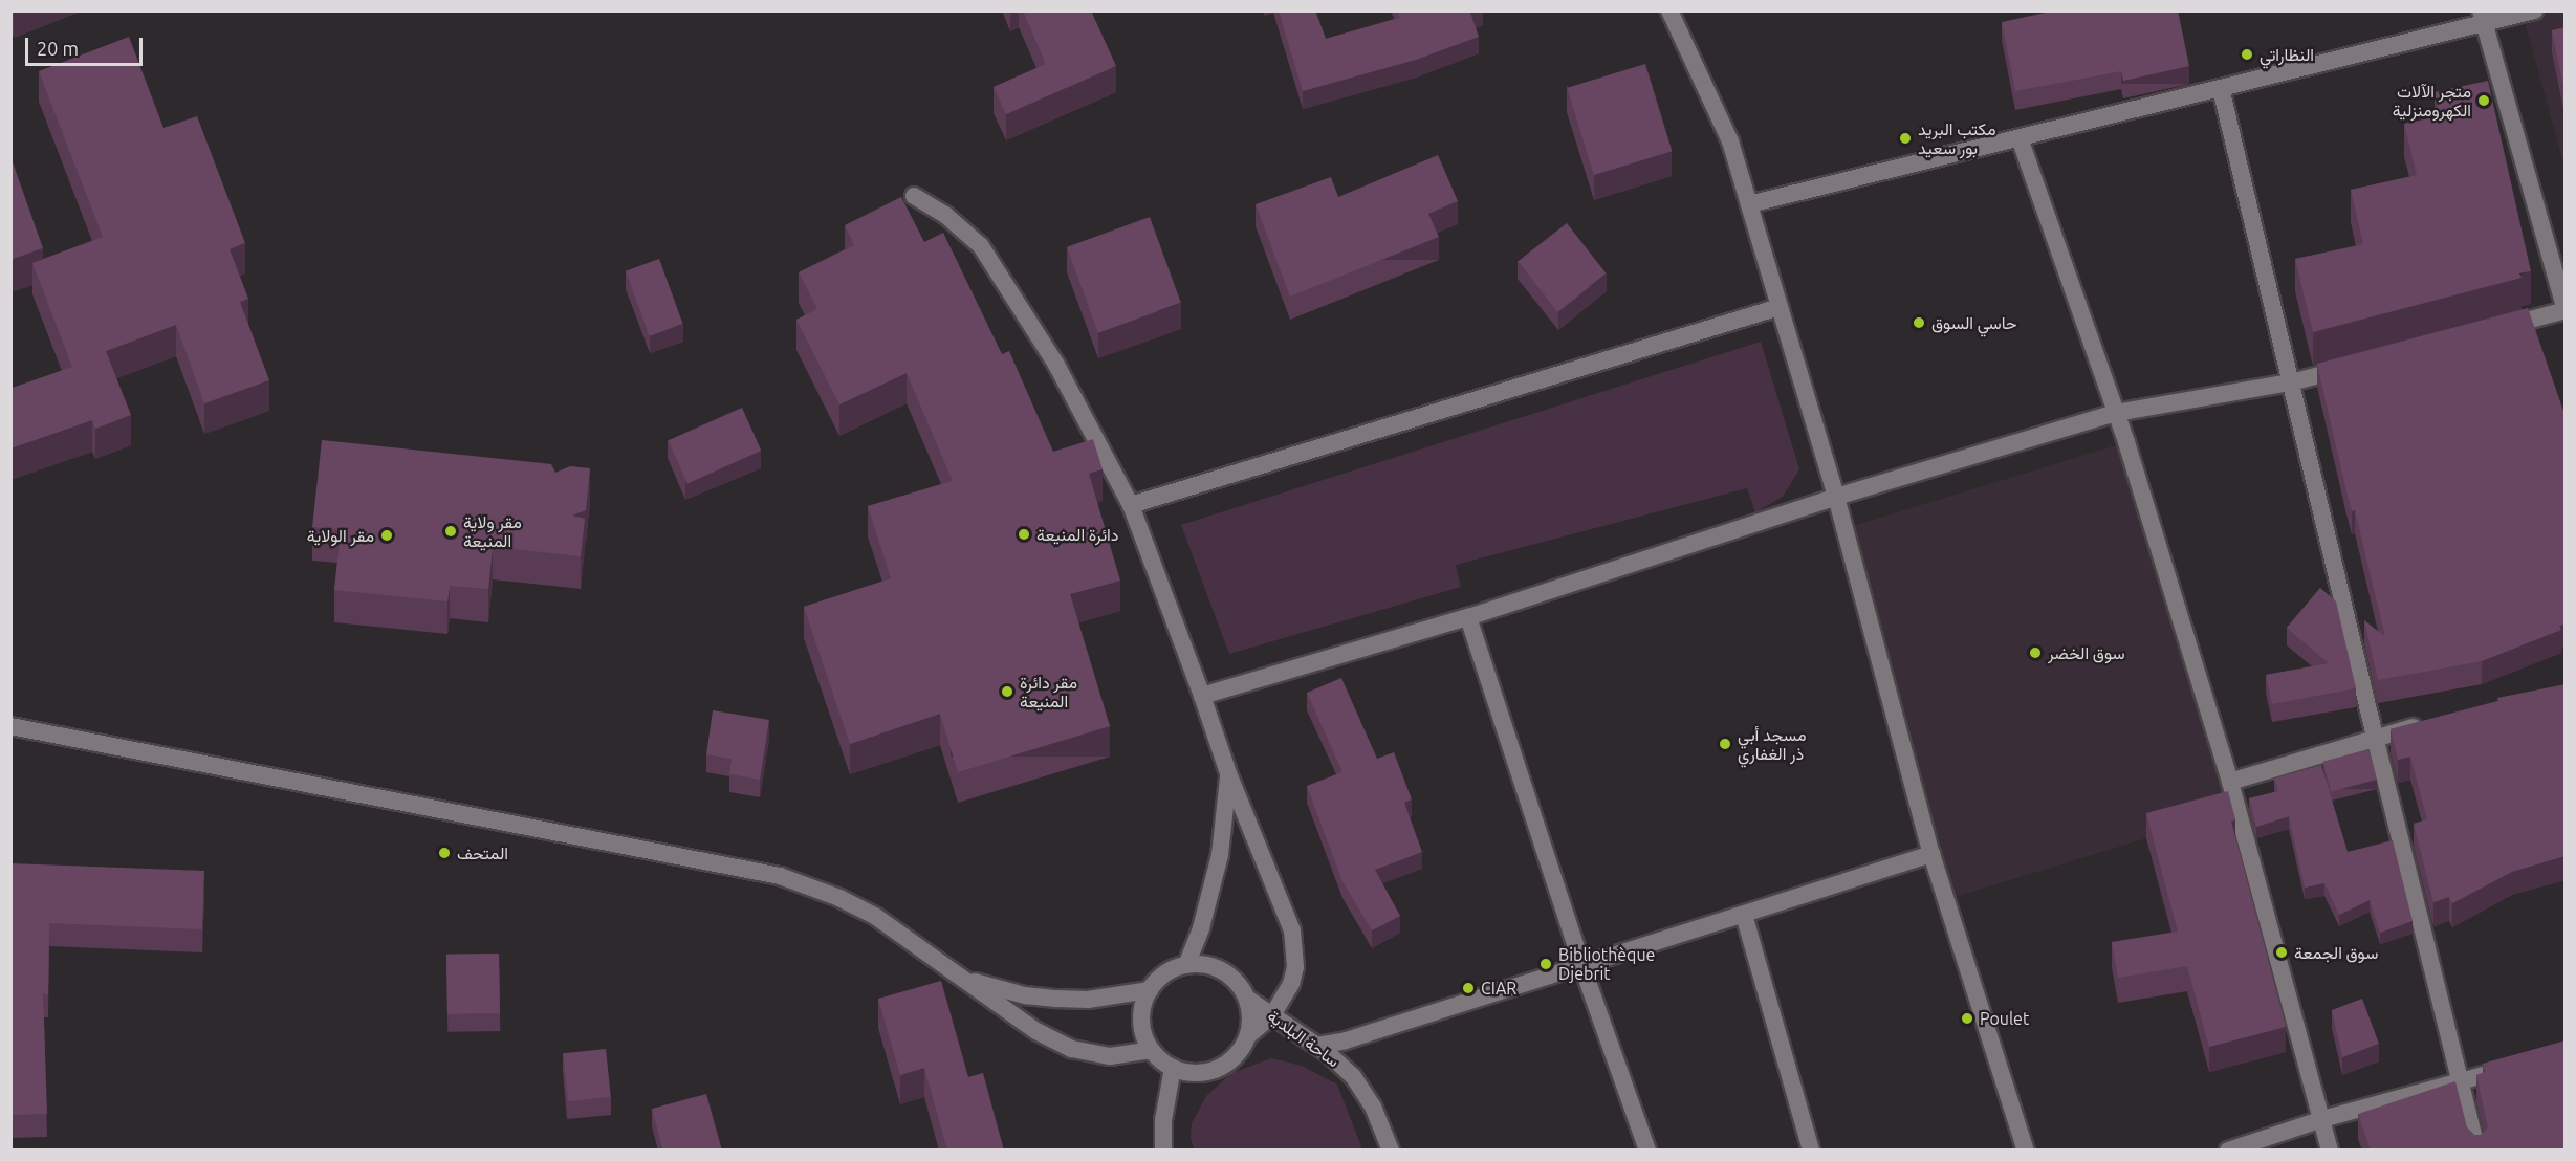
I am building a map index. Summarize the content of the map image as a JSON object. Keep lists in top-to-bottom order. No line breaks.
{"streets":{"street":["ساحة البلدية"]},"places":["النظاراتي","متجر الآلات الكهرومنزلية","مكتب البريد بور سعيد","حاسي السوق","مقر ولاية المنيعة","دائرة المنيعة","مقر الولاية","سوق الخضر","مقر دائرة المنيعة","مسجد أبي ذر الغفاري","المتحف","سوق الجمعة","Bibliothèque Djebrit","CIAR","Poulet"],"scale_bar":"20 m"}
